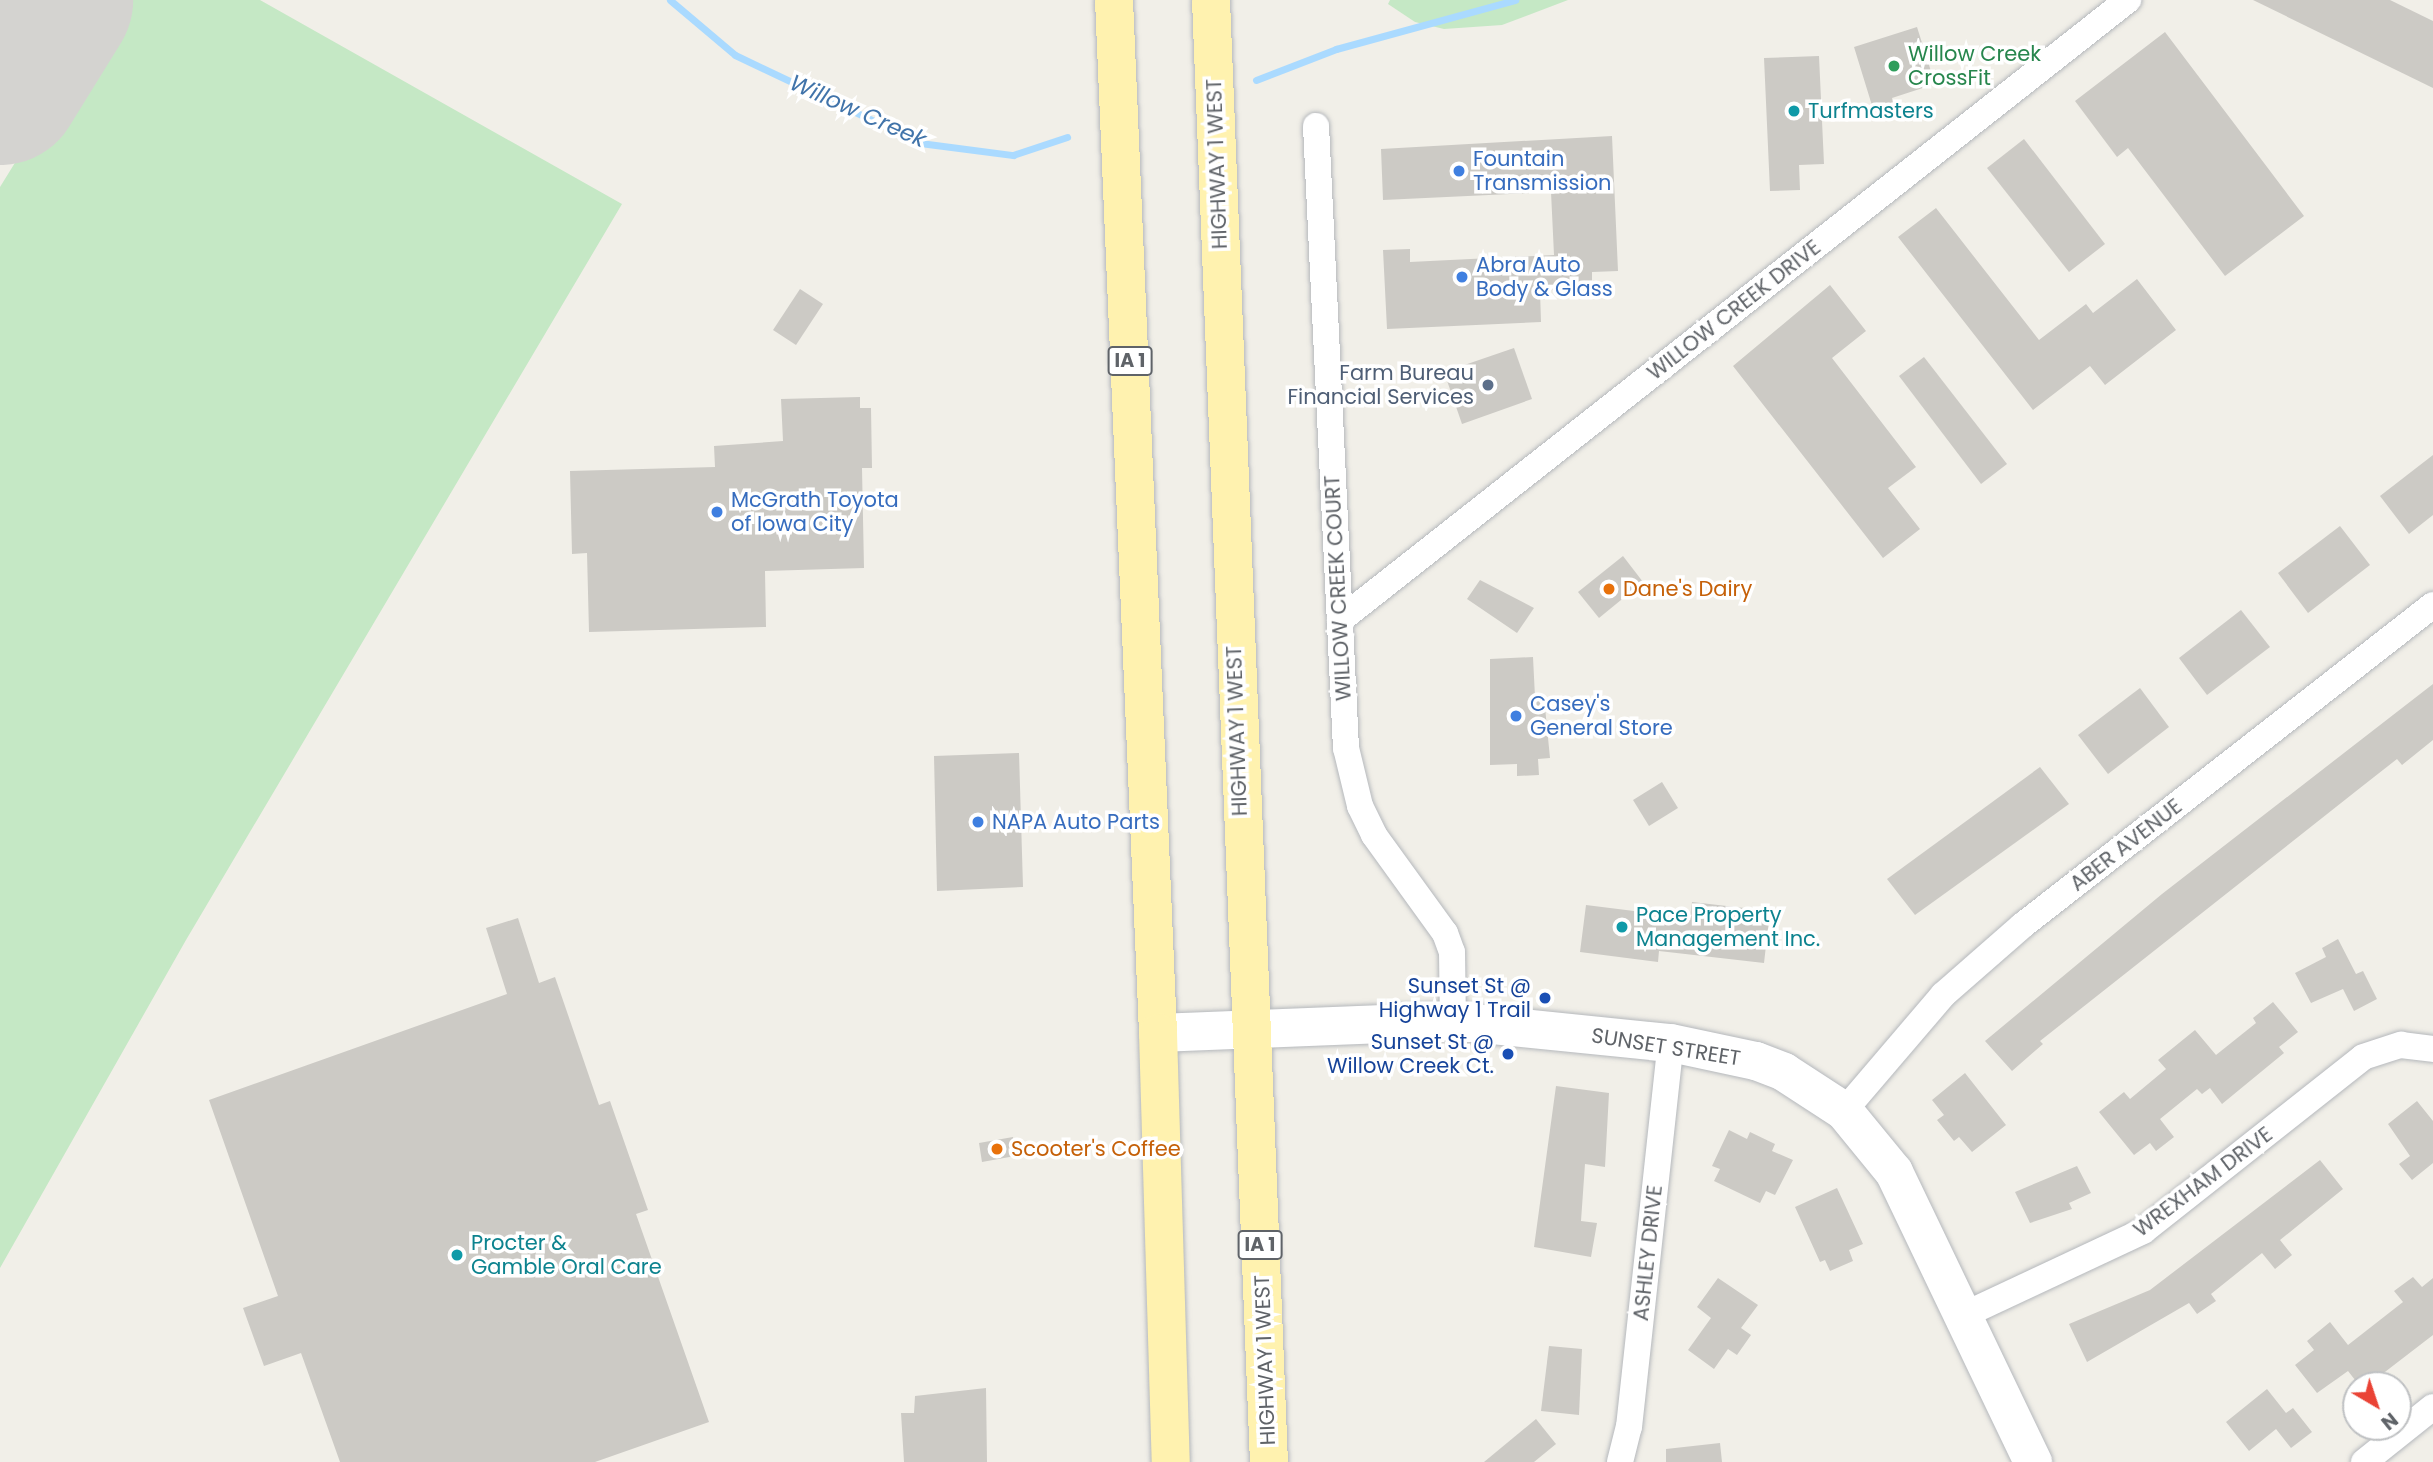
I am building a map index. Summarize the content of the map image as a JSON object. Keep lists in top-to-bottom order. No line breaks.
{"streets":{"main road":["HIGHWAY 1 WEST","IA 1"],"street":["WILLOW CREEK DRIVE","WILLOW CREEK COURT","ABER AVENUE","SUNSET STREET","WREXHAM DRIVE","ASHLEY DRIVE"]},"crossings":[["HIGHWAY 1 WEST","SUNSET STREET"],["WILLOW CREEK DRIVE","WILLOW CREEK COURT"],["IA 1","SUNSET STREET"],["WILLOW CREEK COURT","SUNSET STREET"],["ABER AVENUE","SUNSET STREET"],["SUNSET STREET","WREXHAM DRIVE"],["SUNSET STREET","ASHLEY DRIVE"]],"water":["Willow Creek"],"places":["Willow Creek CrossFit","Turfmasters","Fountain Transmission","Abra Auto Body & Glass","Farm Bureau Financial Services","McGrath Toyota of Iowa City","Dane's Dairy","Casey's General Store","NAPA Auto Parts","Pace Property Management Inc.","Sunset St @ Highway 1 Trail","Sunset St @ Willow Creek Ct.","Scooter's Coffee","Procter & Gamble Oral Care"],"north":"bottom right"}
